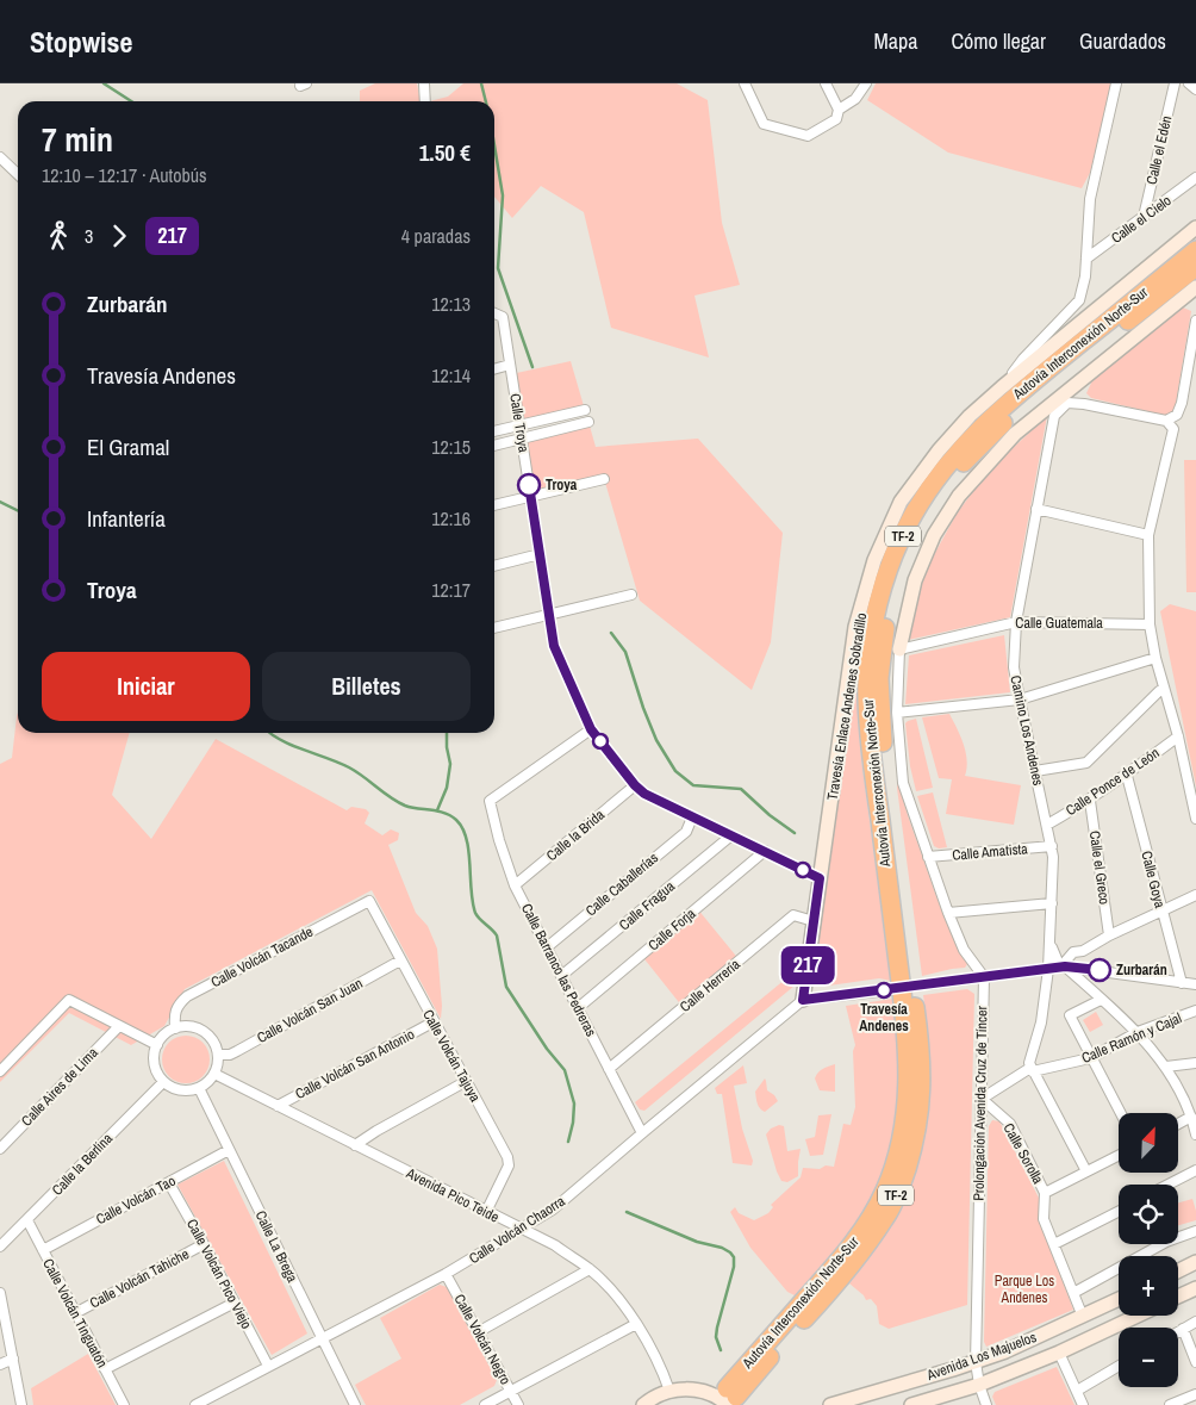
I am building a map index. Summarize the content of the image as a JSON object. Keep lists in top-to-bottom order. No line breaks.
{"streets":{"highway":["Autovía Interconexión Norte-Sur","TF-2"],"street":["Calle el Edén","Calle el Cielo","Calle Troya","Calle Guatemala","Travesía Enlace Andenes Sobradillo","Camino Los Andenes","Calle Ponce de León","Calle la Brida","Calle Amatista","Calle el Greco","Calle Goya","Calle Caballerías","Calle Fragua","Calle Forja","Calle Volcán Tacande","Calle Barranco las Pedreras","Calle Herrería","Calle Volcán San Juan","Calle Ramón y Cajal","Calle Volcán Tajuya","Calle Volcán San Antonio","Calle Aires de Lima","Prolongación Avenida Cruz de Tíncer","Calle Sorolla","Calle la Berlina","Avenida Pico Teide","Calle Volcán Tao","Calle Volcán Chaorra","Calle La Brega","Calle Volcán Pico Viejo","Calle Volcán Tahiche","Calle Volcán Tinguatón","Calle Volcán Negro","Avenida Los Majuelos"]},"crossings":[["Calle el Edén","Calle el Cielo"],["Calle Troya","Travesía Enlace Andenes Sobradillo"],["Calle Troya","Calle la Brida"],["Calle Troya","Calle Caballerías"],["Calle Troya","Calle Fragua"],["Calle Troya","Calle Forja"],["Calle Troya","Calle Barranco las Pedreras"],["Calle Guatemala","Camino Los Andenes"],["Travesía Enlace Andenes Sobradillo","Calle Herrería"],["Travesía Enlace Andenes Sobradillo","Calle Volcán Chaorra"],["Camino Los Andenes","Calle Ponce de León"],["Camino Los Andenes","Calle Amatista"],["Camino Los Andenes","Calle Ramón y Cajal"],["Calle Ponce de León","Calle el Greco"],["Calle Ponce de León","Calle Goya"],["Calle la Brida","Calle Barranco las Pedreras"],["Calle Caballerías","Calle Barranco las Pedreras"],["Calle Fragua","Calle Barranco las Pedreras"],["Calle Forja","Calle Barranco las Pedreras"],["Calle Volcán Tacande","Calle Volcán San Juan"],["Calle Volcán Tacande","Calle Volcán Tajuya"],["Calle Volcán Tacande","Calle la Berlina"],["Calle Volcán Tacande","Avenida Pico Teide"],["Calle Volcán Tacande","Calle La Brega"],["Calle Barranco las Pedreras","Calle Herrería"],["Calle Barranco las Pedreras","Calle Volcán Chaorra"],["Calle Volcán San Juan","Calle Volcán Tajuya"],["Calle Volcán San Juan","Calle la Berlina"],["Calle Volcán San Juan","Avenida Pico Teide"],["Calle Volcán San Juan","Calle La Brega"],["Calle Ramón y Cajal","Prolongación Avenida Cruz de Tíncer"],["Calle Ramón y Cajal","Calle Sorolla"],["Calle Volcán Tajuya","Calle Volcán San Antonio"],["Calle Volcán Tajuya","Avenida Pico Teide"],["Calle Volcán San Antonio","Avenida Pico Teide"],["Prolongación Avenida Cruz de Tíncer","Calle Sorolla"],["Prolongación Avenida Cruz de Tíncer","Avenida Los Majuelos"],["Calle Sorolla","Avenida Los Majuelos"],["Calle la Berlina","Avenida Pico Teide"],["Calle la Berlina","Calle La Brega"],["Calle la Berlina","Calle Volcán Tinguatón"],["Avenida Pico Teide","Calle Volcán Chaorra"],["Avenida Pico Teide","Calle La Brega"],["Calle Volcán Tao","Calle La Brega"],["Calle Volcán Tao","Calle Volcán Pico Viejo"],["Calle Volcán Tao","Calle Volcán Tinguatón"],["Calle Volcán Chaorra","Calle La Brega"],["Calle Volcán Chaorra","Calle Volcán Pico Viejo"],["Calle Volcán Chaorra","Calle Volcán Negro"],["Calle Volcán Pico Viejo","Calle Volcán Tahiche"],["Calle Volcán Tahiche","Calle Volcán Tinguatón"]],"parks":["Parque Los Andenes"],"places":["Troya","Zurbarán","Travesía Andenes"],"lines":["bus line 217"],"north":"top right","page":{"header":"Stopwise","nav":["Mapa","Cómo llegar","Guardados"],"on_map":"217","heading":["7 min","12:10 – 12:17 · Autobús","1.50 €"],"legs":["3","217","4 paradas"],"list":[{"name":"Zurbarán","value":"12:13"},{"name":"Travesía Andenes","value":"12:14"},{"name":"El Gramal","value":"12:15"},{"name":"Infantería","value":"12:16"},{"name":"Troya","value":"12:17"}],"buttons":["Iniciar","Billetes"],"map_buttons":["+","−"]}}
